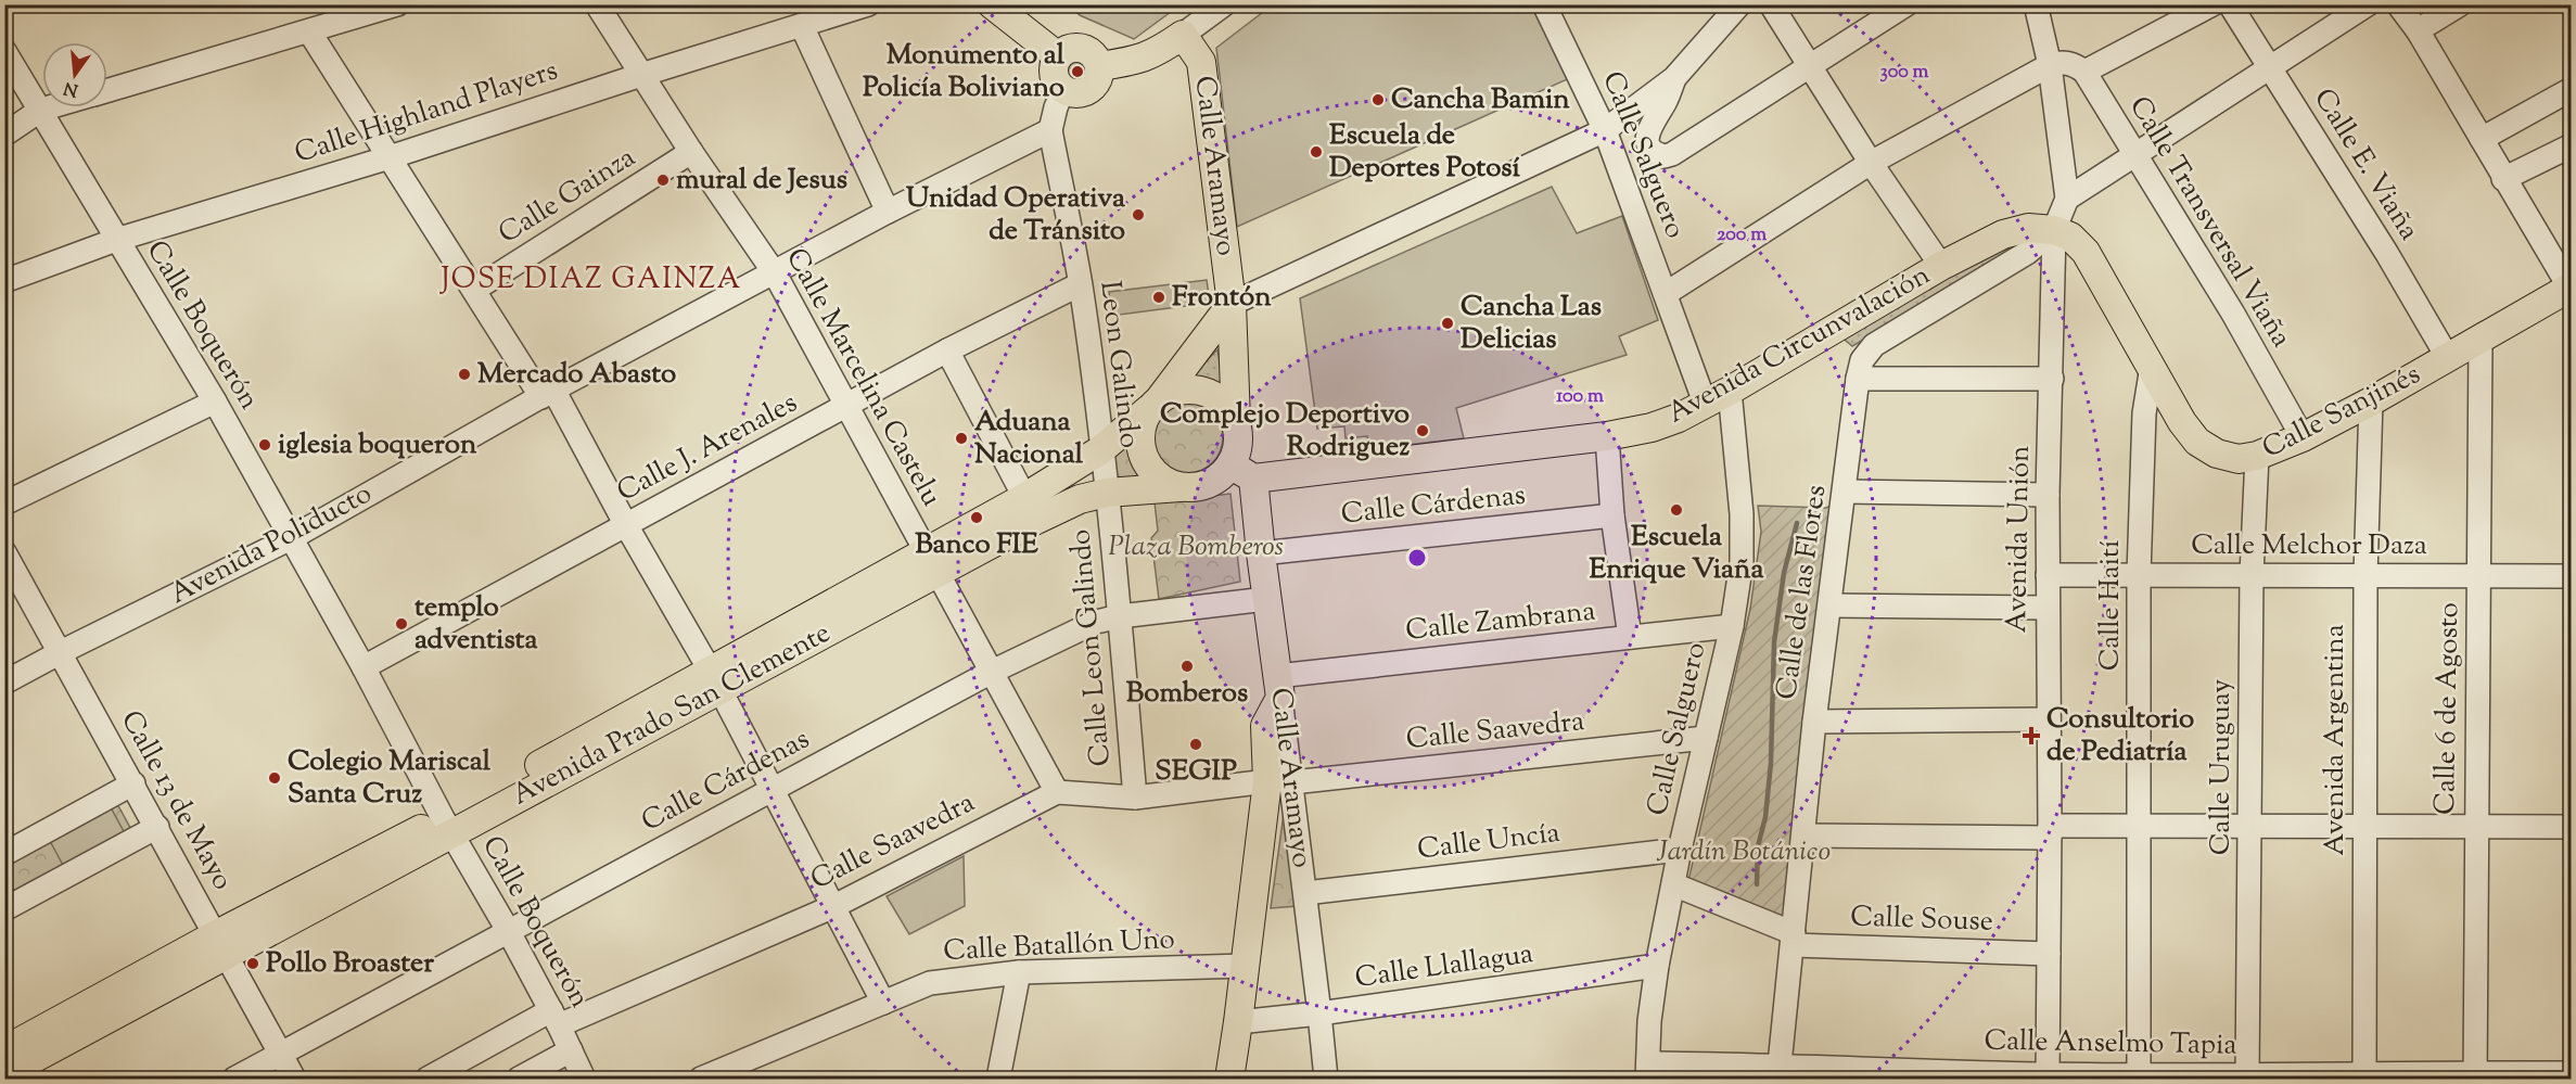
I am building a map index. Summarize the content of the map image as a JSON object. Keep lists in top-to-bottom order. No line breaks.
{"streets":{"main road":["Calle Aramayo","Avenida Circunvalación","Calle Sanjinés","Avenida Prado San Clemente"],"street":["Calle Highland Players","Calle Salguero","Calle E. Viaña","Calle Gainza","Calle Transversal Viaña","Calle Boquerón","Leon Galindo","Calle Marcelina Castelu","Calle J. Arenales","Calle Cárdenas","Avenida Unión","Avenida Poliducto","Calle Melchor Daza","Calle de las Flores","Calle Haití","Calle Zambrana","Calle Leon Galindo","Calle 6 de Agosto","Calle Saavedra","Avenida Argentina","Calle Uruguay","Calle 13 de Mayo","Calle Uncía","Calle Souse","Calle Batallón Uno","Calle Llallagua","Calle Anselmo Tapia"]},"crossings":[["Calle Highland Players","Calle Boquerón"],["Calle Highland Players","Calle Marcelina Castelu"],["Calle Salguero","Avenida Circunvalación"],["Calle Salguero","Calle Zambrana"],["Calle Salguero","Calle Saavedra"],["Calle Salguero","Calle Uncía"],["Calle Salguero","Calle Souse"],["Calle Salguero","Calle Llallagua"],["Calle Salguero","Calle Anselmo Tapia"],["Calle E. Viaña","Calle Sanjinés"],["Calle Aramayo","Avenida Circunvalación"],["Calle Aramayo","Calle Cárdenas"],["Calle Aramayo","Calle Zambrana"],["Calle Aramayo","Avenida Prado San Clemente"],["Calle Aramayo","Calle Saavedra"],["Calle Aramayo","Calle Uncía"],["Calle Aramayo","Calle Llallagua"],["Calle Gainza","Calle Marcelina Castelu"],["Calle Transversal Viaña","Calle Sanjinés"],["Calle Boquerón","Calle J. Arenales"],["Calle Boquerón","Calle Cárdenas"],["Calle Boquerón","Avenida Poliducto"],["Calle Boquerón","Avenida Prado San Clemente"],["Calle Boquerón","Calle Saavedra"],["Avenida Circunvalación","Calle Sanjinés"],["Avenida Circunvalación","Avenida Unión"],["Avenida Circunvalación","Calle de las Flores"],["Avenida Circunvalación","Avenida Prado San Clemente"],["Leon Galindo","Calle J. Arenales"],["Leon Galindo","Avenida Poliducto"],["Leon Galindo","Calle Leon Galindo"],["Leon Galindo","Avenida Prado San Clemente"],["Calle Marcelina Castelu","Calle J. Arenales"],["Calle Marcelina Castelu","Calle Cárdenas"],["Calle Marcelina Castelu","Avenida Poliducto"],["Calle Marcelina Castelu","Avenida Prado San Clemente"],["Calle Marcelina Castelu","Calle Saavedra"],["Calle Sanjinés","Avenida Unión"],["Calle Sanjinés","Calle de las Flores"],["Calle Sanjinés","Calle Haití"],["Calle Sanjinés","Calle 6 de Agosto"],["Calle Sanjinés","Avenida Argentina"],["Calle Sanjinés","Calle Uruguay"],["Calle Cárdenas","Calle Leon Galindo"],["Calle Cárdenas","Calle 13 de Mayo"],["Avenida Unión","Calle Melchor Daza"],["Avenida Unión","Calle de las Flores"],["Avenida Unión","Calle Souse"],["Avenida Unión","Calle Anselmo Tapia"],["Avenida Poliducto","Calle 13 de Mayo"],["Calle Melchor Daza","Calle Haití"],["Calle Melchor Daza","Calle 6 de Agosto"],["Calle Melchor Daza","Avenida Argentina"],["Calle Melchor Daza","Calle Uruguay"],["Calle de las Flores","Calle Souse"],["Calle de las Flores","Calle Anselmo Tapia"],["Calle Haití","Calle Anselmo Tapia"],["Calle Leon Galindo","Avenida Prado San Clemente"],["Calle Leon Galindo","Calle Saavedra"],["Calle 6 de Agosto","Calle Anselmo Tapia"],["Avenida Prado San Clemente","Calle 13 de Mayo"],["Avenida Argentina","Calle Anselmo Tapia"],["Calle Uruguay","Calle Anselmo Tapia"]],"districts":["JOSE DIAZ GAINZA"],"parks":["Plaza Bomberos","Jardín Botánico"],"places":{"other":["Monumento al Policía Boliviano","Cancha Bamin","Escuela de Deportes Potosí","mural de Jesus","Unidad Operativa de Tránsito","Frontón","Cancha Las Delicias","Mercado Abasto","Complejo Deportivo Rodriguez","Aduana Nacional","iglesia boqueron","Escuela Enrique Viaña","Banco FIE","templo adventista","Bomberos","SEGIP","Colegio Mariscal Santa Cruz","Pollo Broaster"],"health":["Consultorio de Pediatría"]},"north":"bottom","rings":["300 m","200 m","100 m"]}
